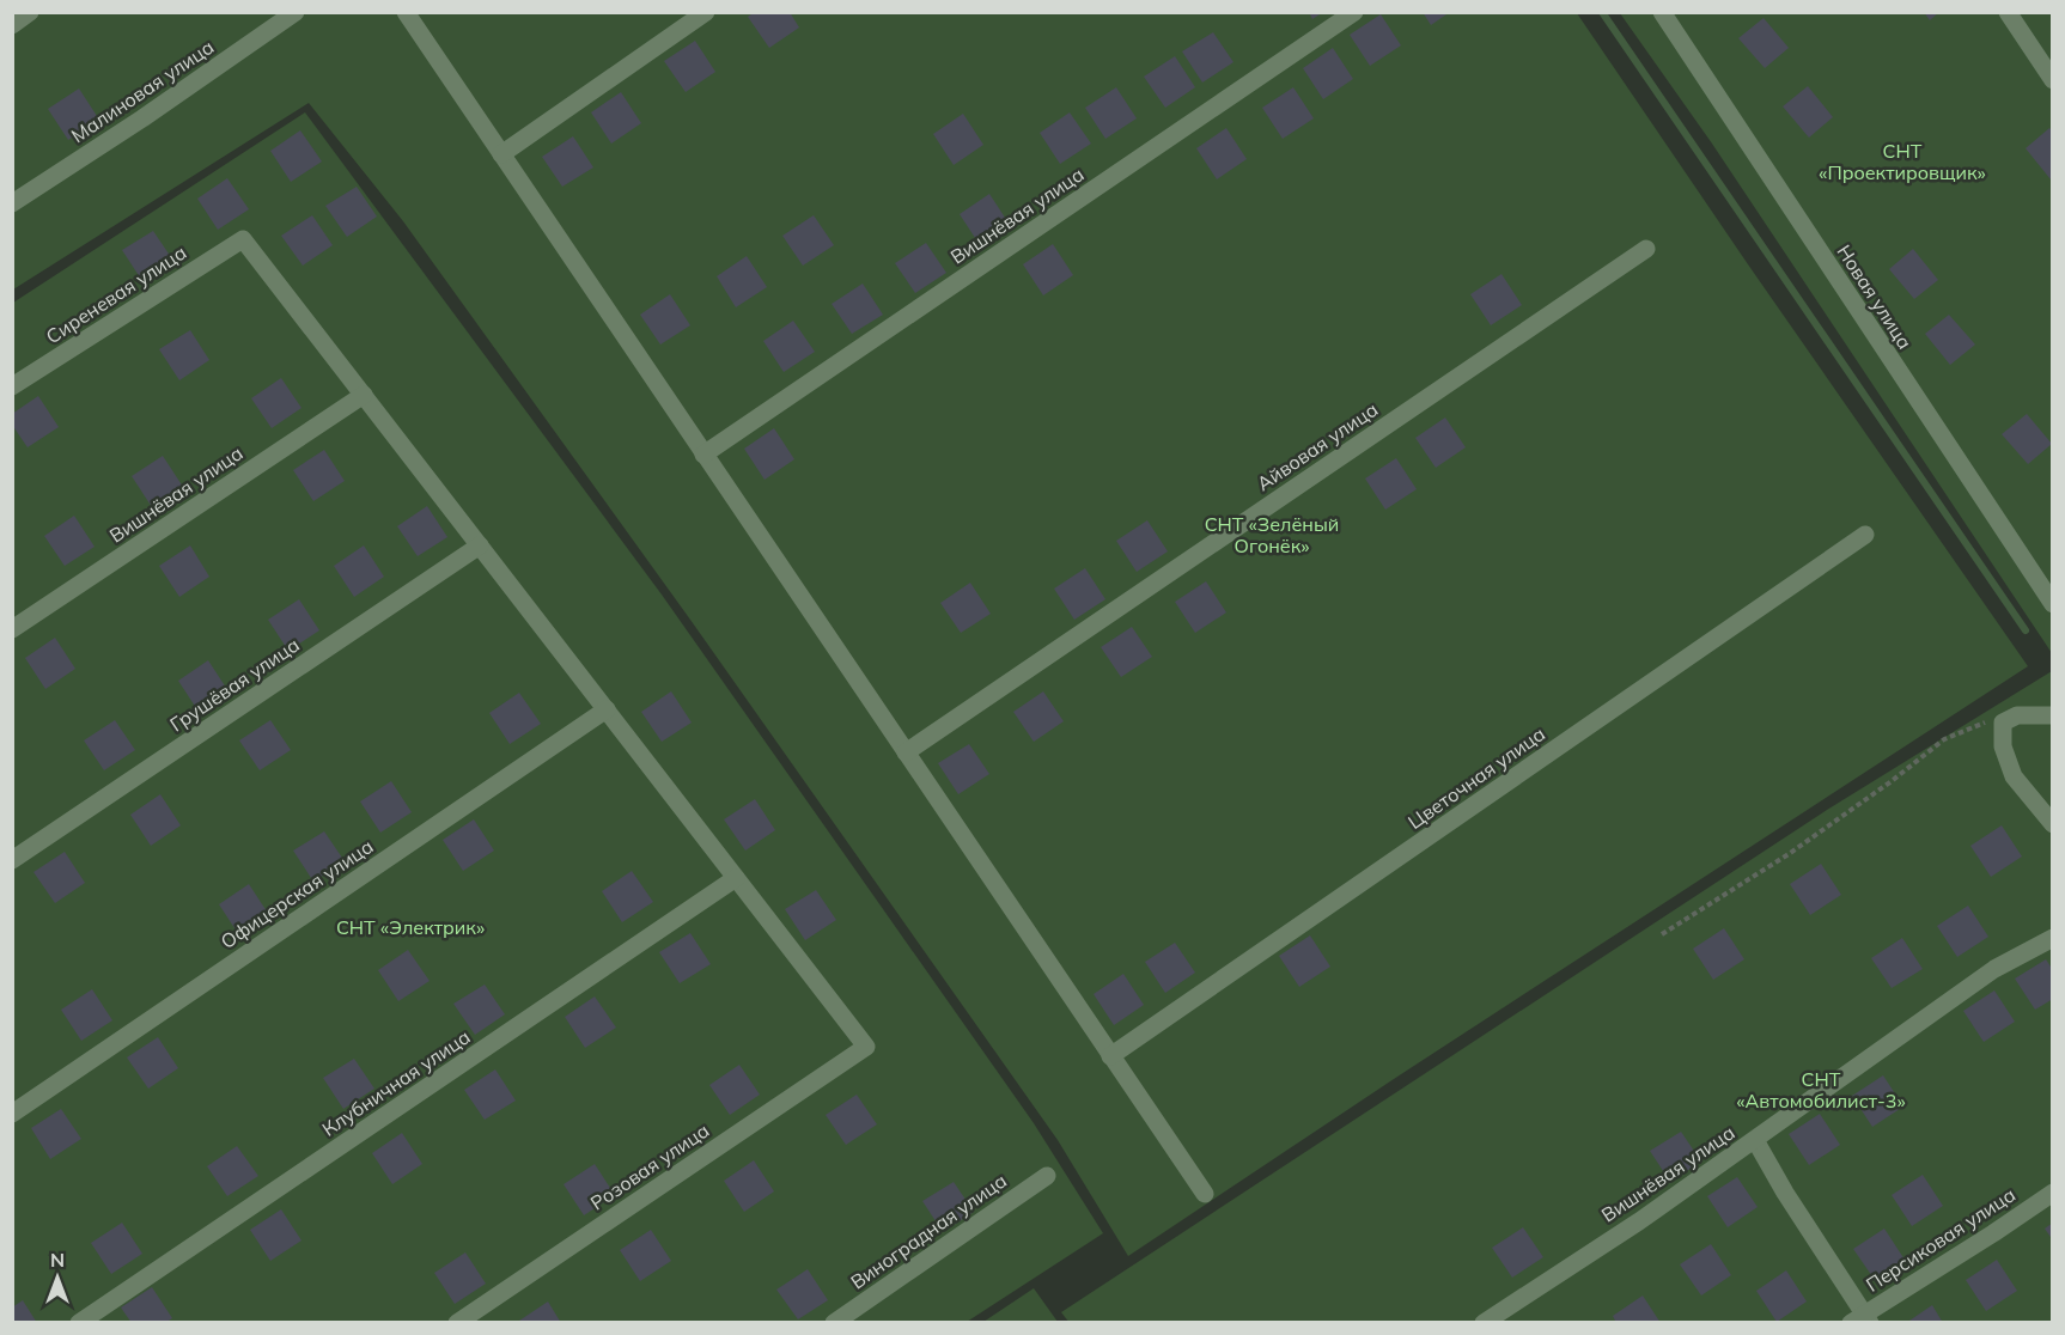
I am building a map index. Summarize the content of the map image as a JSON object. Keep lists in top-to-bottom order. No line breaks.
{"streets":{"street":["Малиновая улица","Вишнёвая улица","Сиреневая улица","Новая улица","Айвовая улица","Грушёвая улица","Цветочная улица","Офицерская улица","Клубничная улица","Розовая улица","Виноградная улица","Персиковая улица"]},"crossings":[["Вишнёвая улица","Сиреневая улица"],["Клубничная улица","Розовая улица"]],"parks":["СНТ «Проектировщик»","СНТ «Зелёный Огонёк»","СНТ «Электрик»","СНТ «Автомобилист-3»"],"north":"top"}
